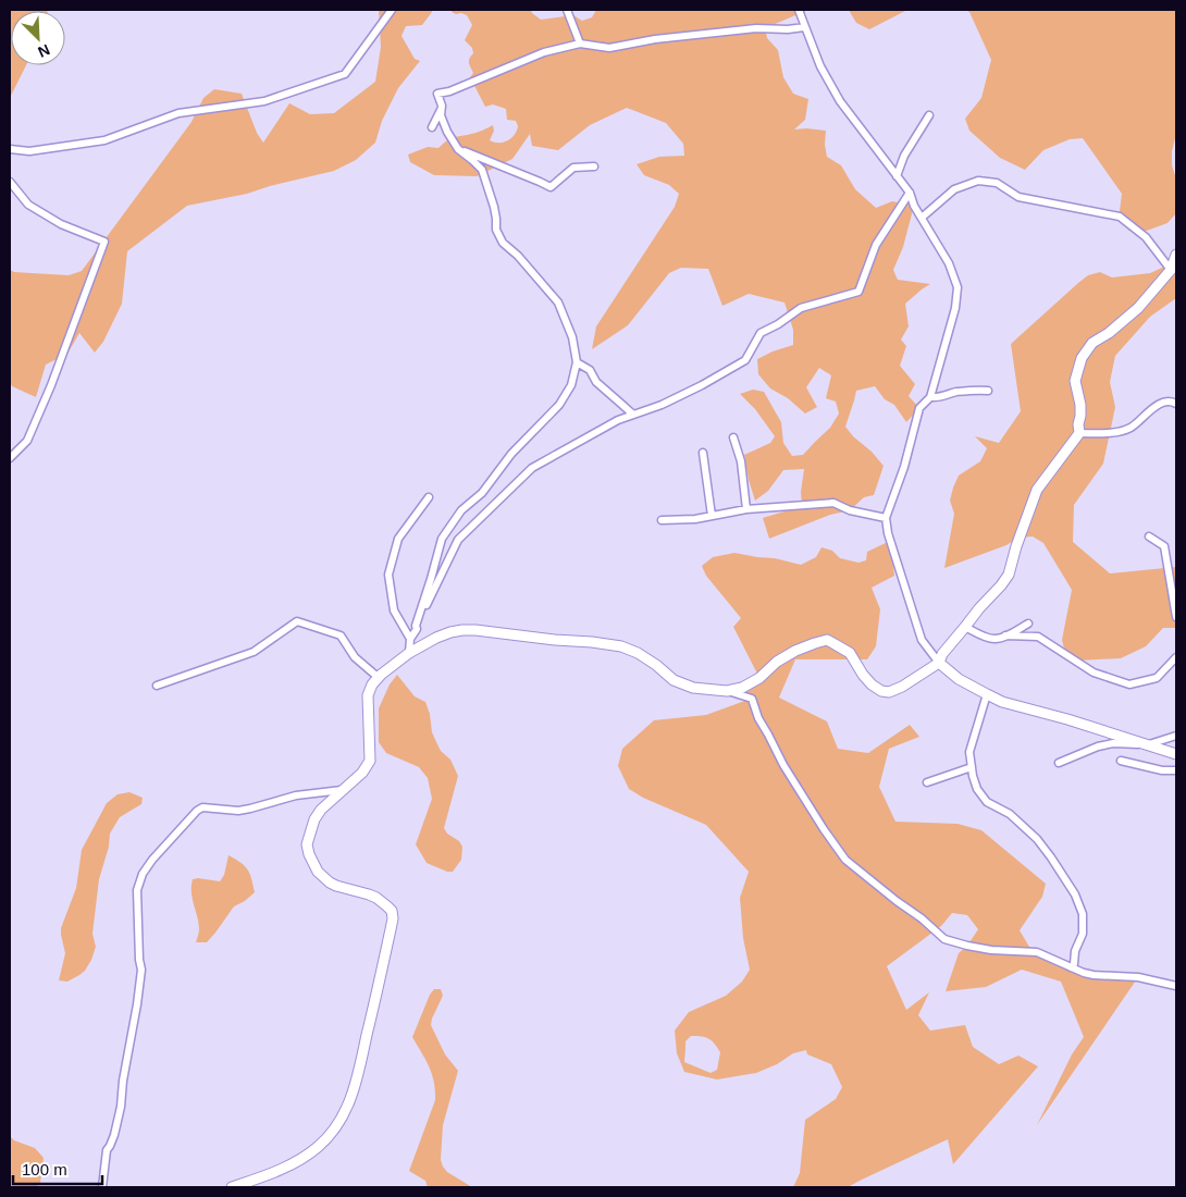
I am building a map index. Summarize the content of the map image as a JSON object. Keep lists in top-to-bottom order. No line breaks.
{"scale_bar":"100 m","north":"bottom right"}
